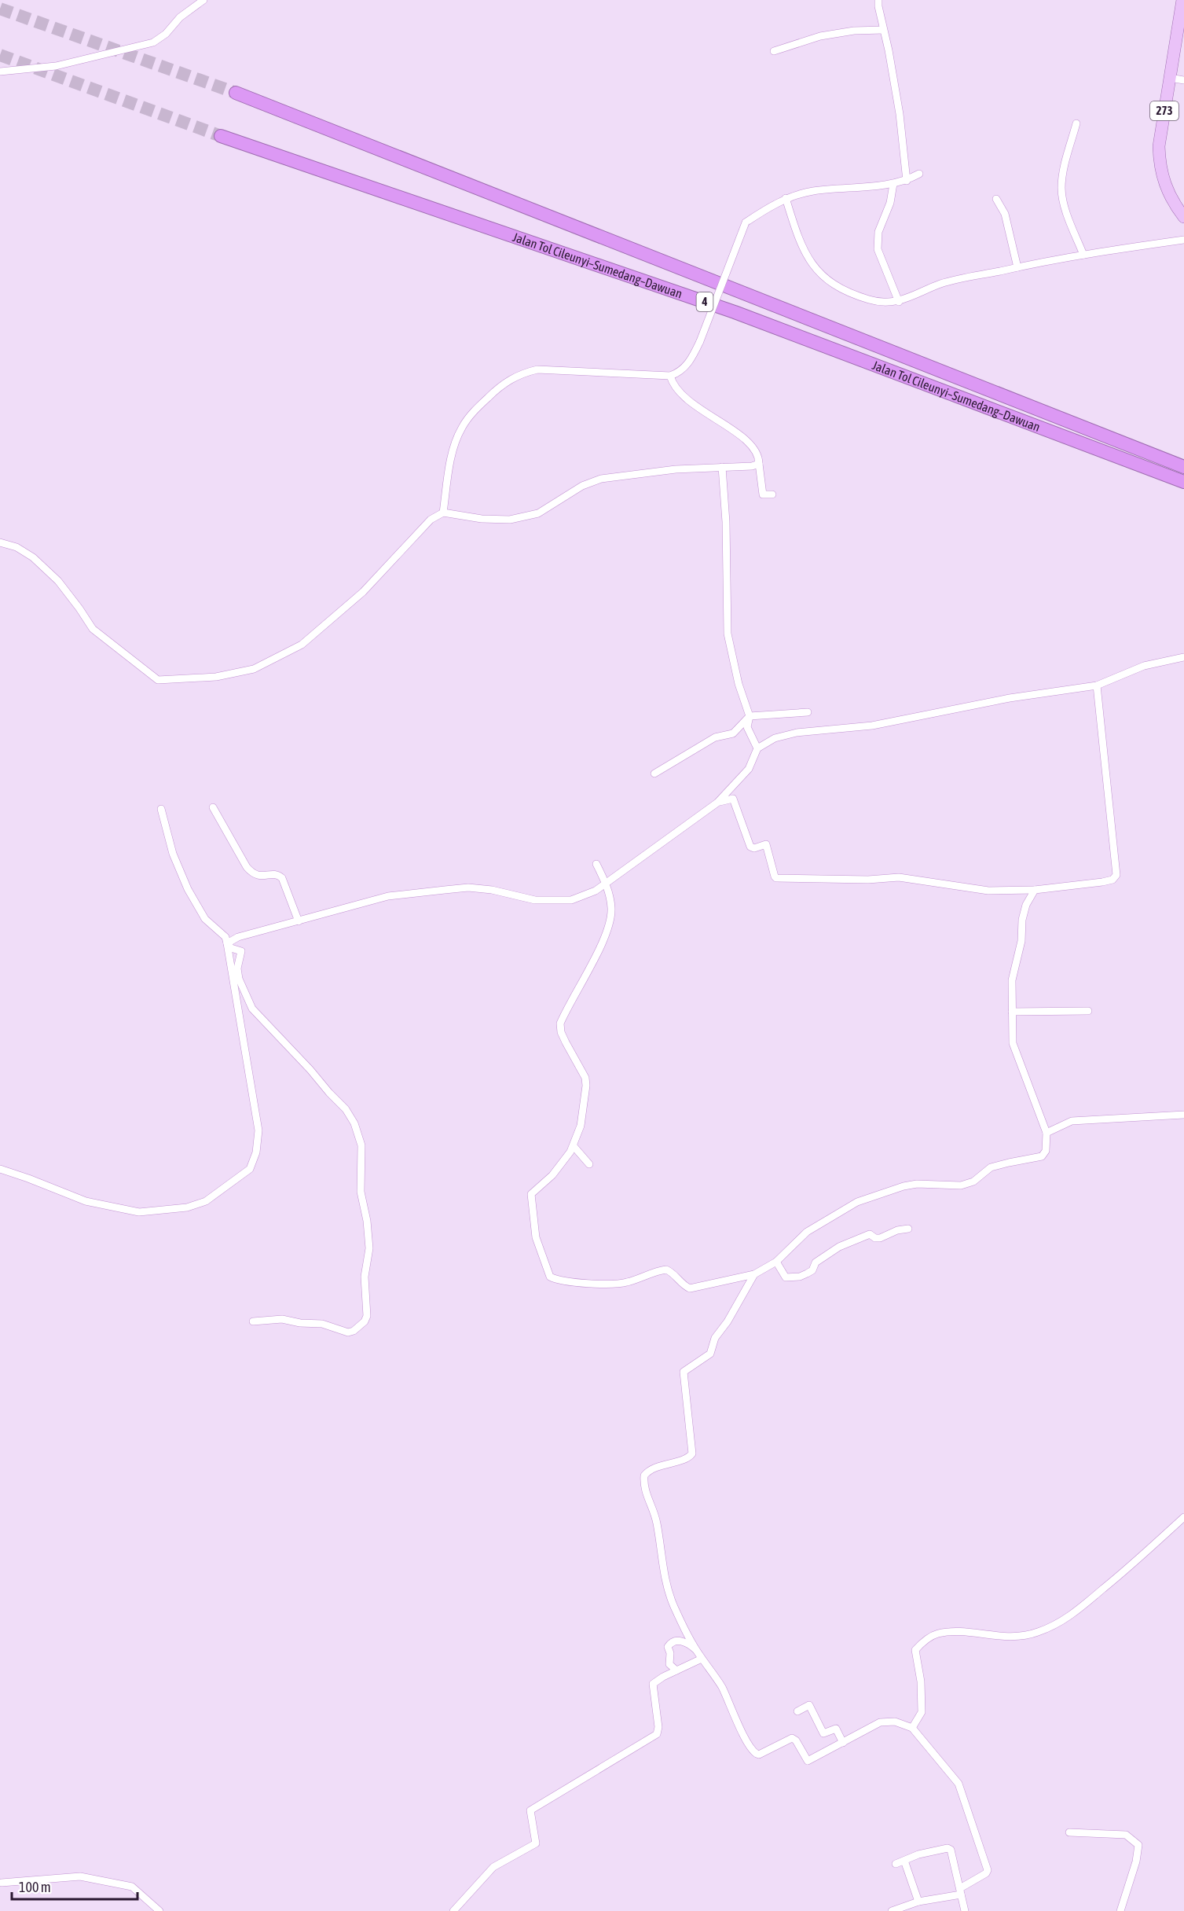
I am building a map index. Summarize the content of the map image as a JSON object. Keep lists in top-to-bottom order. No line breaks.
{"streets":{"highway":["Jalan Tol Cileunyi–Sumedang–Dawuan","4"],"main road":["273"]},"scale_bar":"100 m"}
